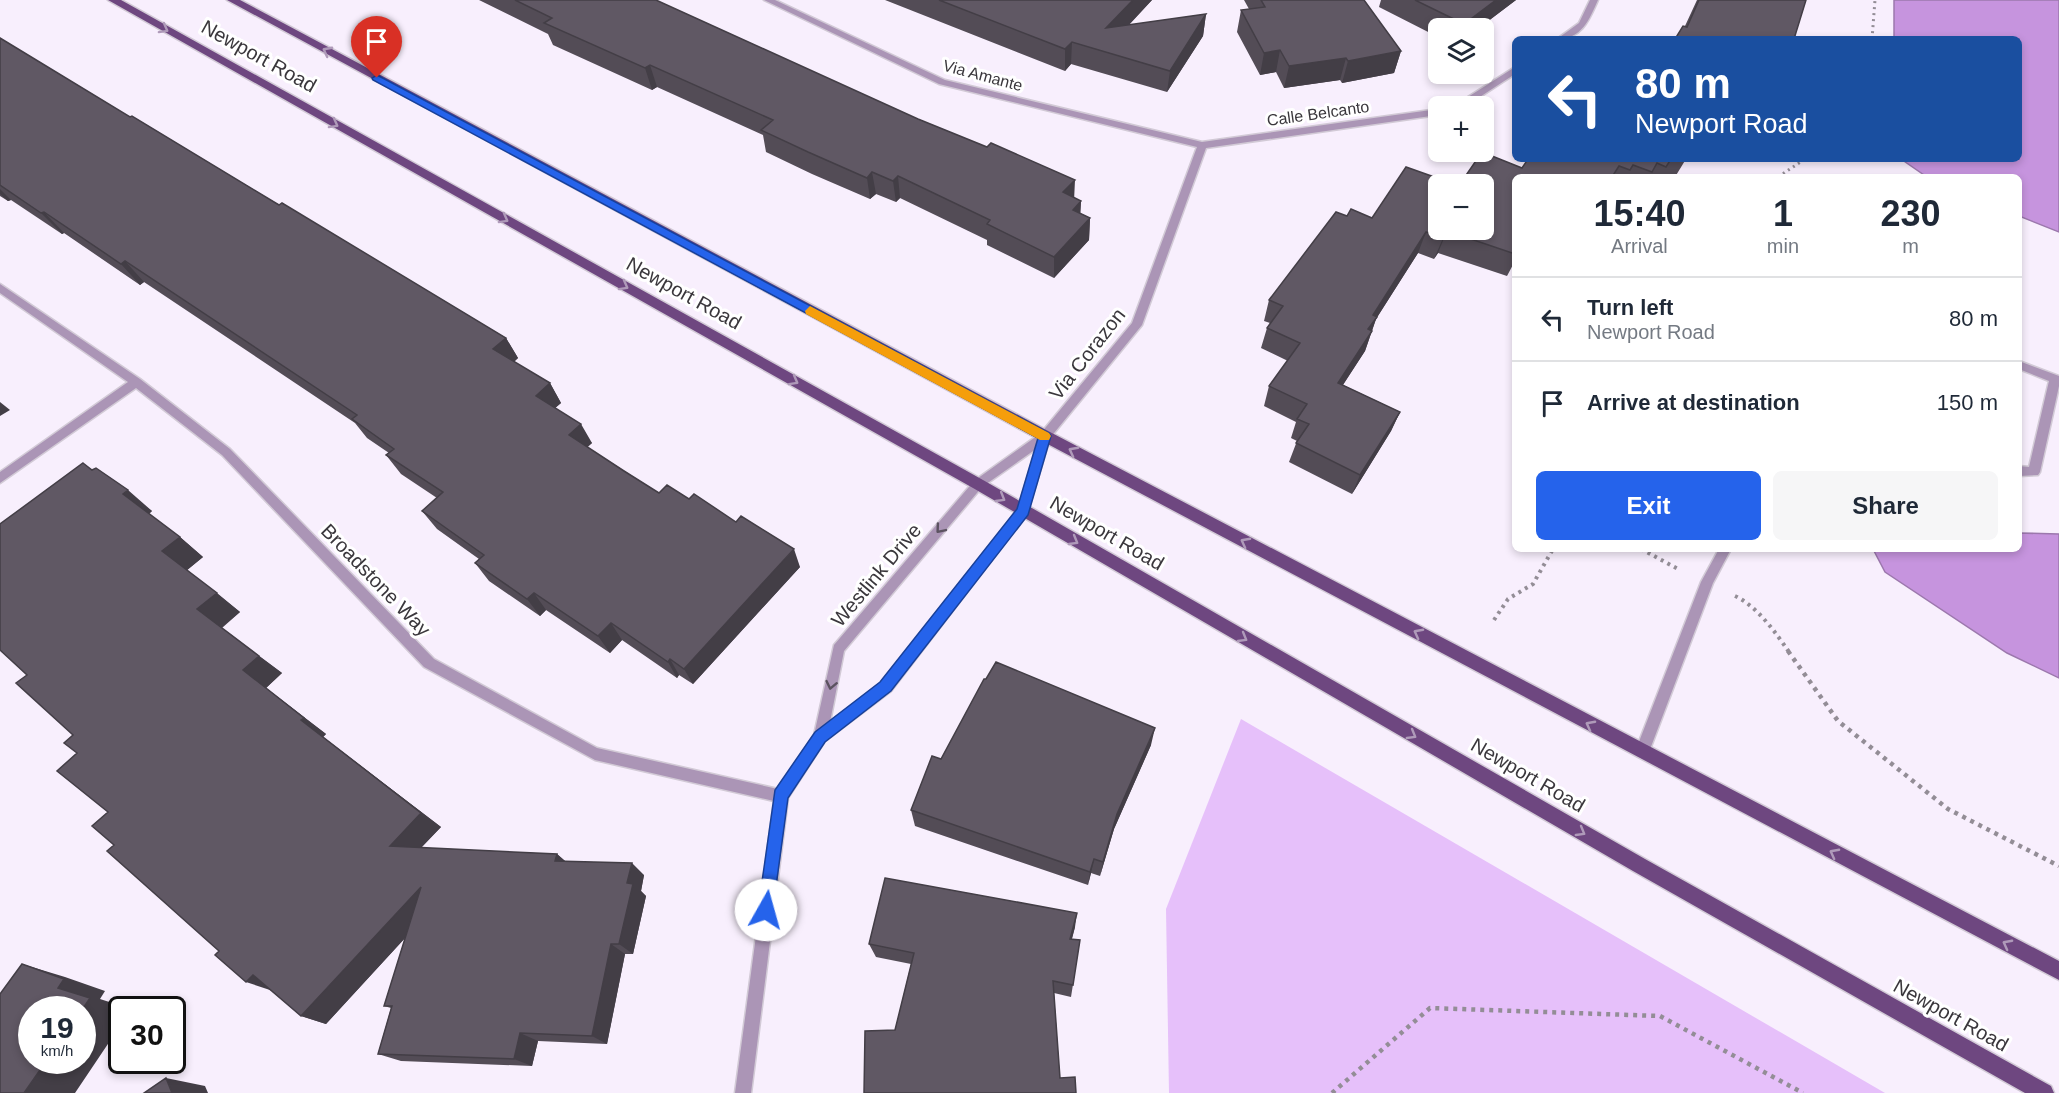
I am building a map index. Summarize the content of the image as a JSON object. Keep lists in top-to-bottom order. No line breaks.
{"streets":{"main road":["Newport Road"],"street":["Via Amante","Calle Belcanto","Via Corazon","Westlink Drive","Broadstone Way"]},"crossings":[["Newport Road","Via Corazon"],["Newport Road","Westlink Drive"],["Via Amante","Calle Belcanto"],["Via Amante","Via Corazon"],["Calle Belcanto","Via Corazon"],["Via Corazon","Westlink Drive"],["Westlink Drive","Broadstone Way"]],"page":{"map_buttons":["+","−"],"turn":["80 m","Newport Road"],"eta":["15:40","Arrival","1","min","230","m"],"list":[{"name":"Turn left","note":"Newport Road","value":"80 m"},{"name":"Arrive at destination","value":"150 m"}],"buttons":["Exit","Share"],"speed":"19 km/h","limit":"30"}}
